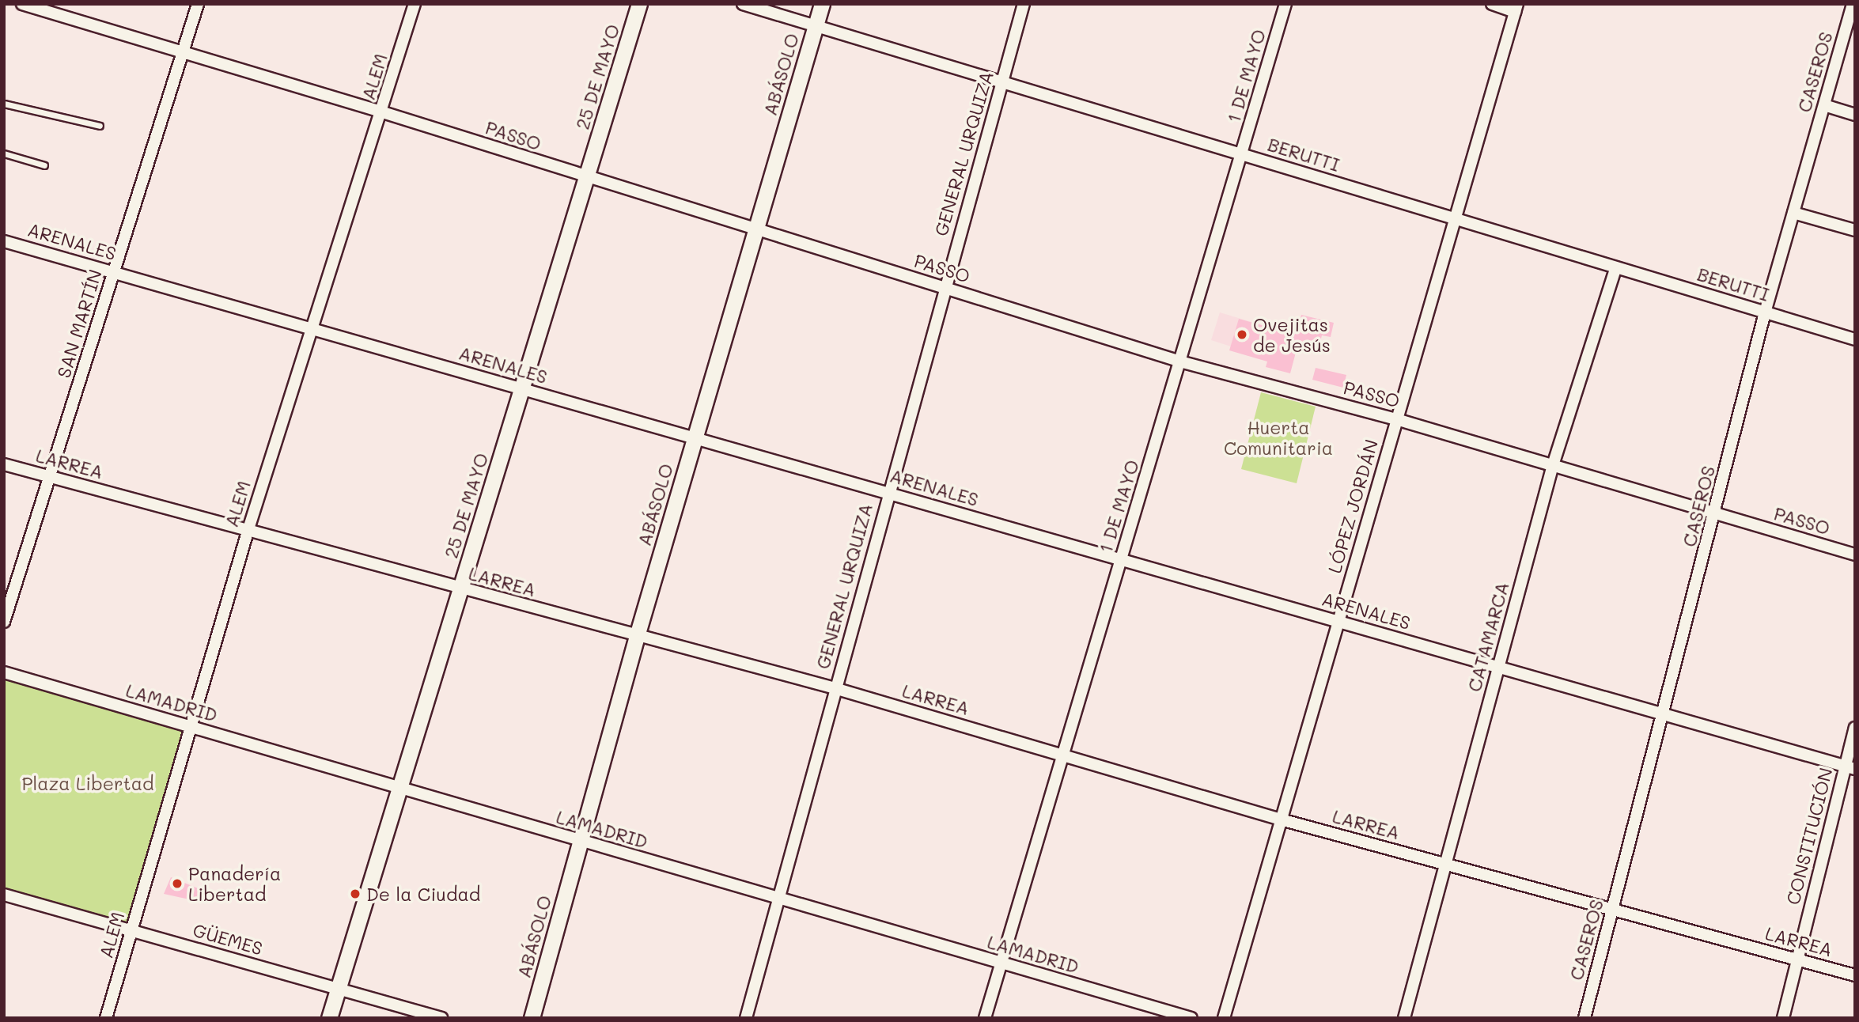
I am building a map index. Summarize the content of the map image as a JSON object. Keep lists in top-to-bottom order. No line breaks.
{"streets":{"street":["CASEROS","ABÁSOLO","1 DE MAYO","ALEM","25 DE MAYO","PASSO","GENERAL URQUIZA","BERUTTI","ARENALES","SAN MARTÍN","LARREA","LÓPEZ JORDÁN","CATAMARCA","LAMADRID","CONSTITUCIÓN","GÜEMES"]},"crossings":[["CASEROS","PASSO"],["CASEROS","BERUTTI"],["CASEROS","ARENALES"],["CASEROS","LARREA"],["ABÁSOLO","PASSO"],["ABÁSOLO","BERUTTI"],["ABÁSOLO","ARENALES"],["ABÁSOLO","LARREA"],["ABÁSOLO","LAMADRID"],["1 DE MAYO","PASSO"],["1 DE MAYO","BERUTTI"],["1 DE MAYO","ARENALES"],["1 DE MAYO","LARREA"],["1 DE MAYO","LAMADRID"],["ALEM","PASSO"],["ALEM","ARENALES"],["ALEM","LARREA"],["ALEM","LAMADRID"],["ALEM","GÜEMES"],["25 DE MAYO","PASSO"],["25 DE MAYO","ARENALES"],["25 DE MAYO","LARREA"],["25 DE MAYO","LAMADRID"],["25 DE MAYO","GÜEMES"],["PASSO","GENERAL URQUIZA"],["PASSO","SAN MARTÍN"],["PASSO","LÓPEZ JORDÁN"],["PASSO","CATAMARCA"],["GENERAL URQUIZA","BERUTTI"],["GENERAL URQUIZA","ARENALES"],["GENERAL URQUIZA","LARREA"],["GENERAL URQUIZA","LAMADRID"],["BERUTTI","LÓPEZ JORDÁN"],["BERUTTI","CATAMARCA"],["ARENALES","SAN MARTÍN"],["ARENALES","LÓPEZ JORDÁN"],["ARENALES","CATAMARCA"],["ARENALES","CONSTITUCIÓN"],["SAN MARTÍN","LARREA"],["LARREA","LÓPEZ JORDÁN"],["LARREA","CATAMARCA"],["LARREA","CONSTITUCIÓN"]],"parks":["Huerta Comunitaria","Plaza Libertad"],"places":["Ovejitas de Jesús","Panadería Libertad","De la Ciudad"]}
